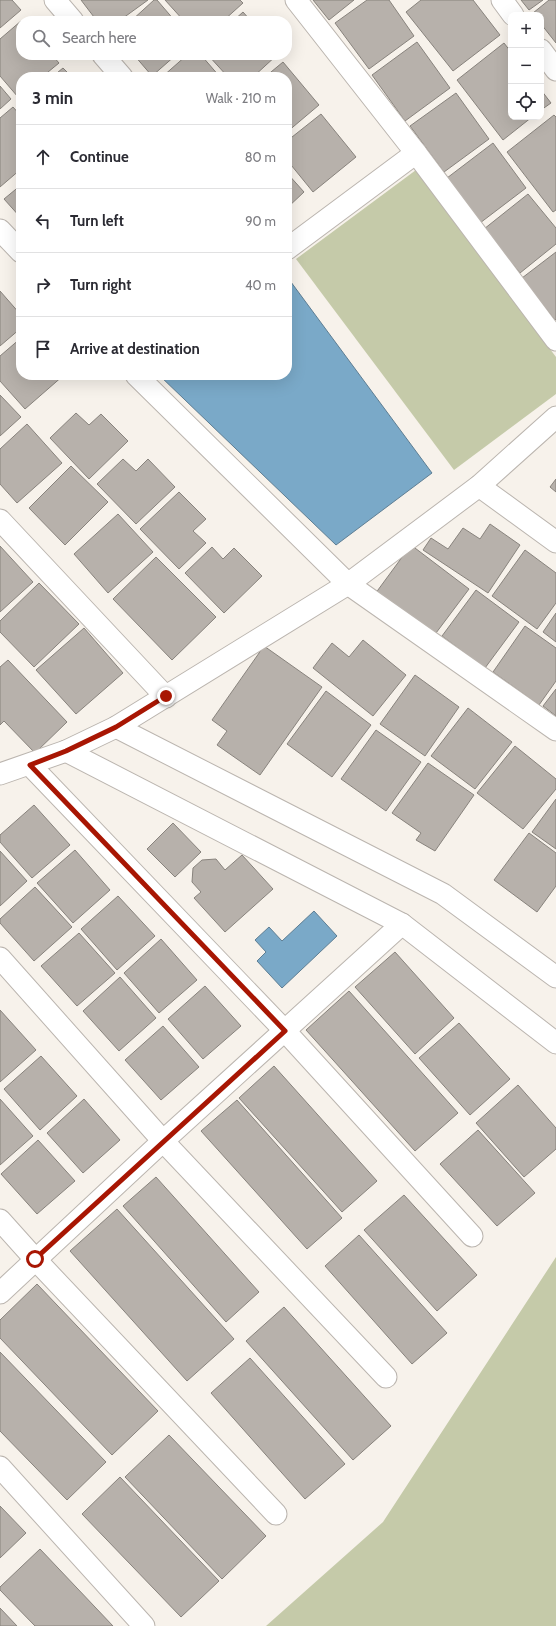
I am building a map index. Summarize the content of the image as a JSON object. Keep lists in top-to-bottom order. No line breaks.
{"page":{"map_buttons":["+","−"],"search":"Search here","heading":["3 min","Walk · 210 m"],"list":[["Continue","80 m"],["Turn left","90 m"],["Turn right","40 m"],"Arrive at destination"]}}
